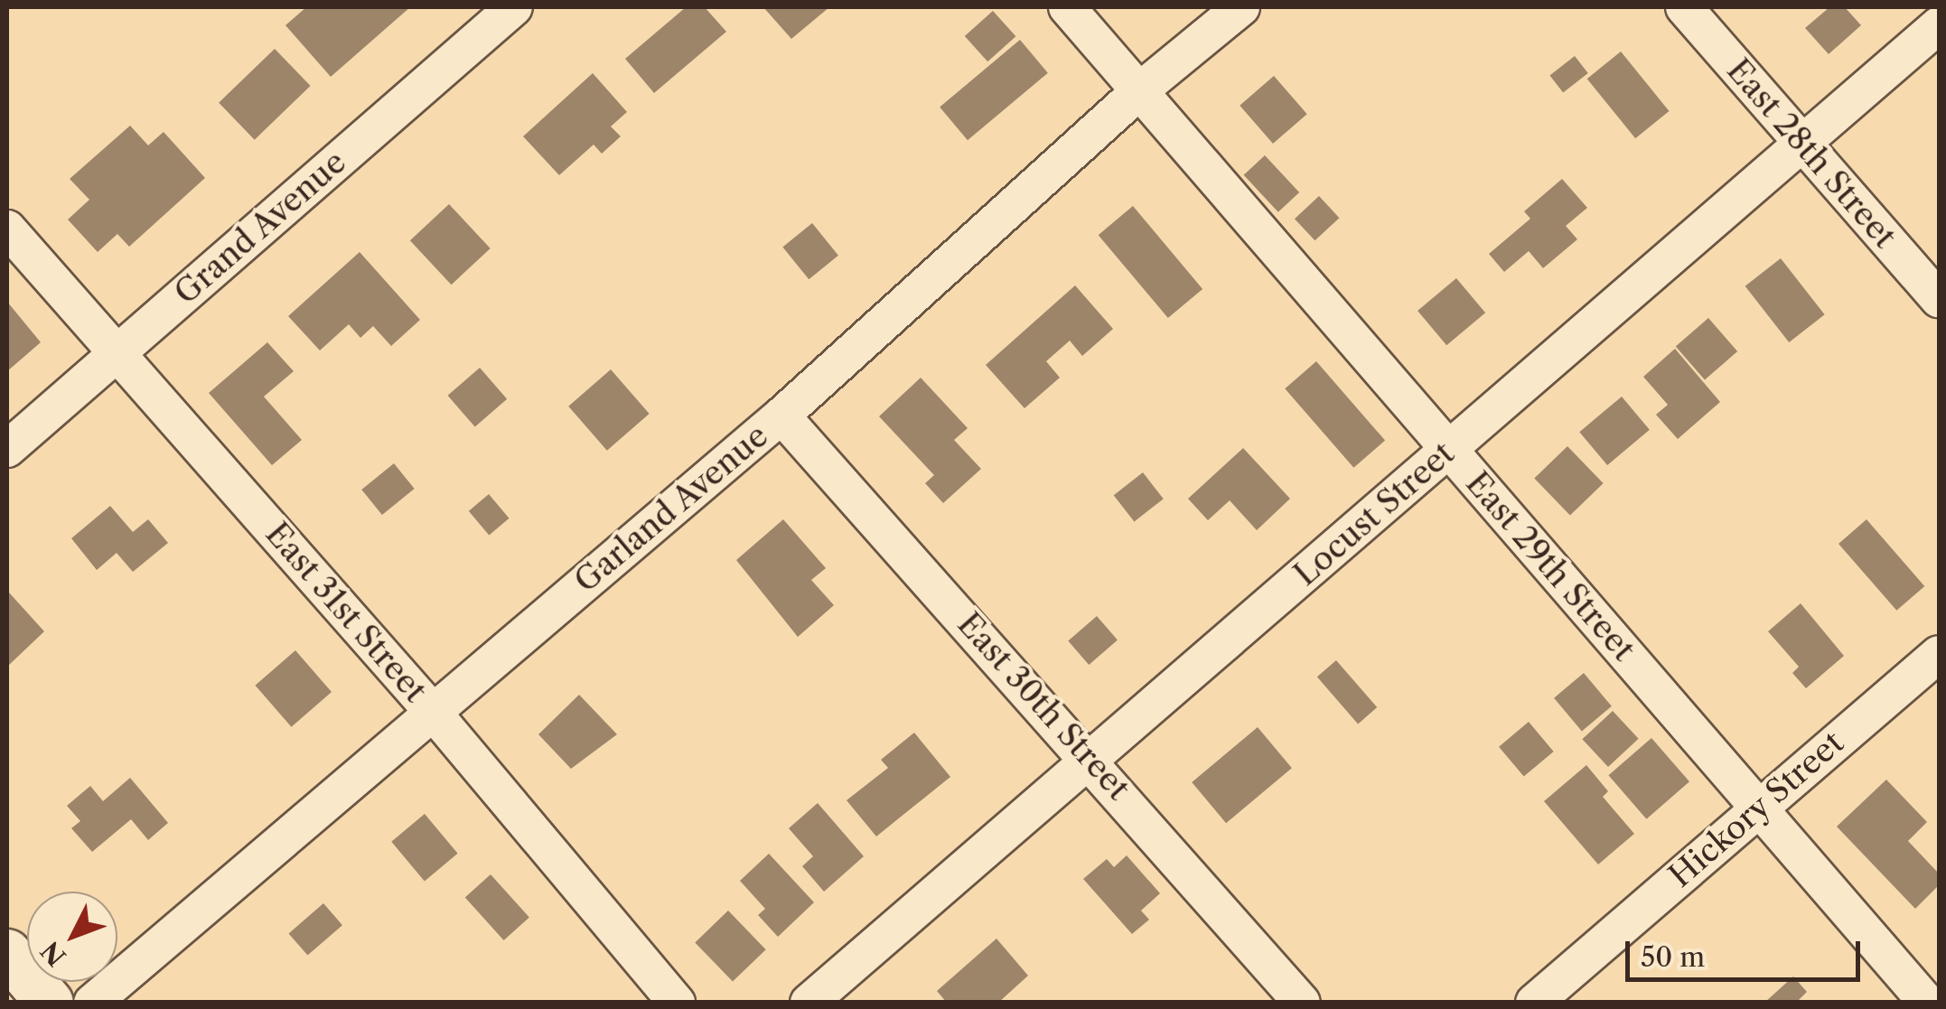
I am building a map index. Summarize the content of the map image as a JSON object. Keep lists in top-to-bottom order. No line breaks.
{"streets":{"street":["East 28th Street","Grand Avenue","Garland Avenue","Locust Street","East 29th Street","East 31st Street","East 30th Street","Hickory Street"]},"crossings":[["East 28th Street","Locust Street"],["Grand Avenue","East 31st Street"],["Garland Avenue","East 29th Street"],["Garland Avenue","East 31st Street"],["Garland Avenue","East 30th Street"],["Locust Street","East 29th Street"],["Locust Street","East 30th Street"],["East 29th Street","Hickory Street"]],"scale_bar":"50 m","north":"bottom left"}
